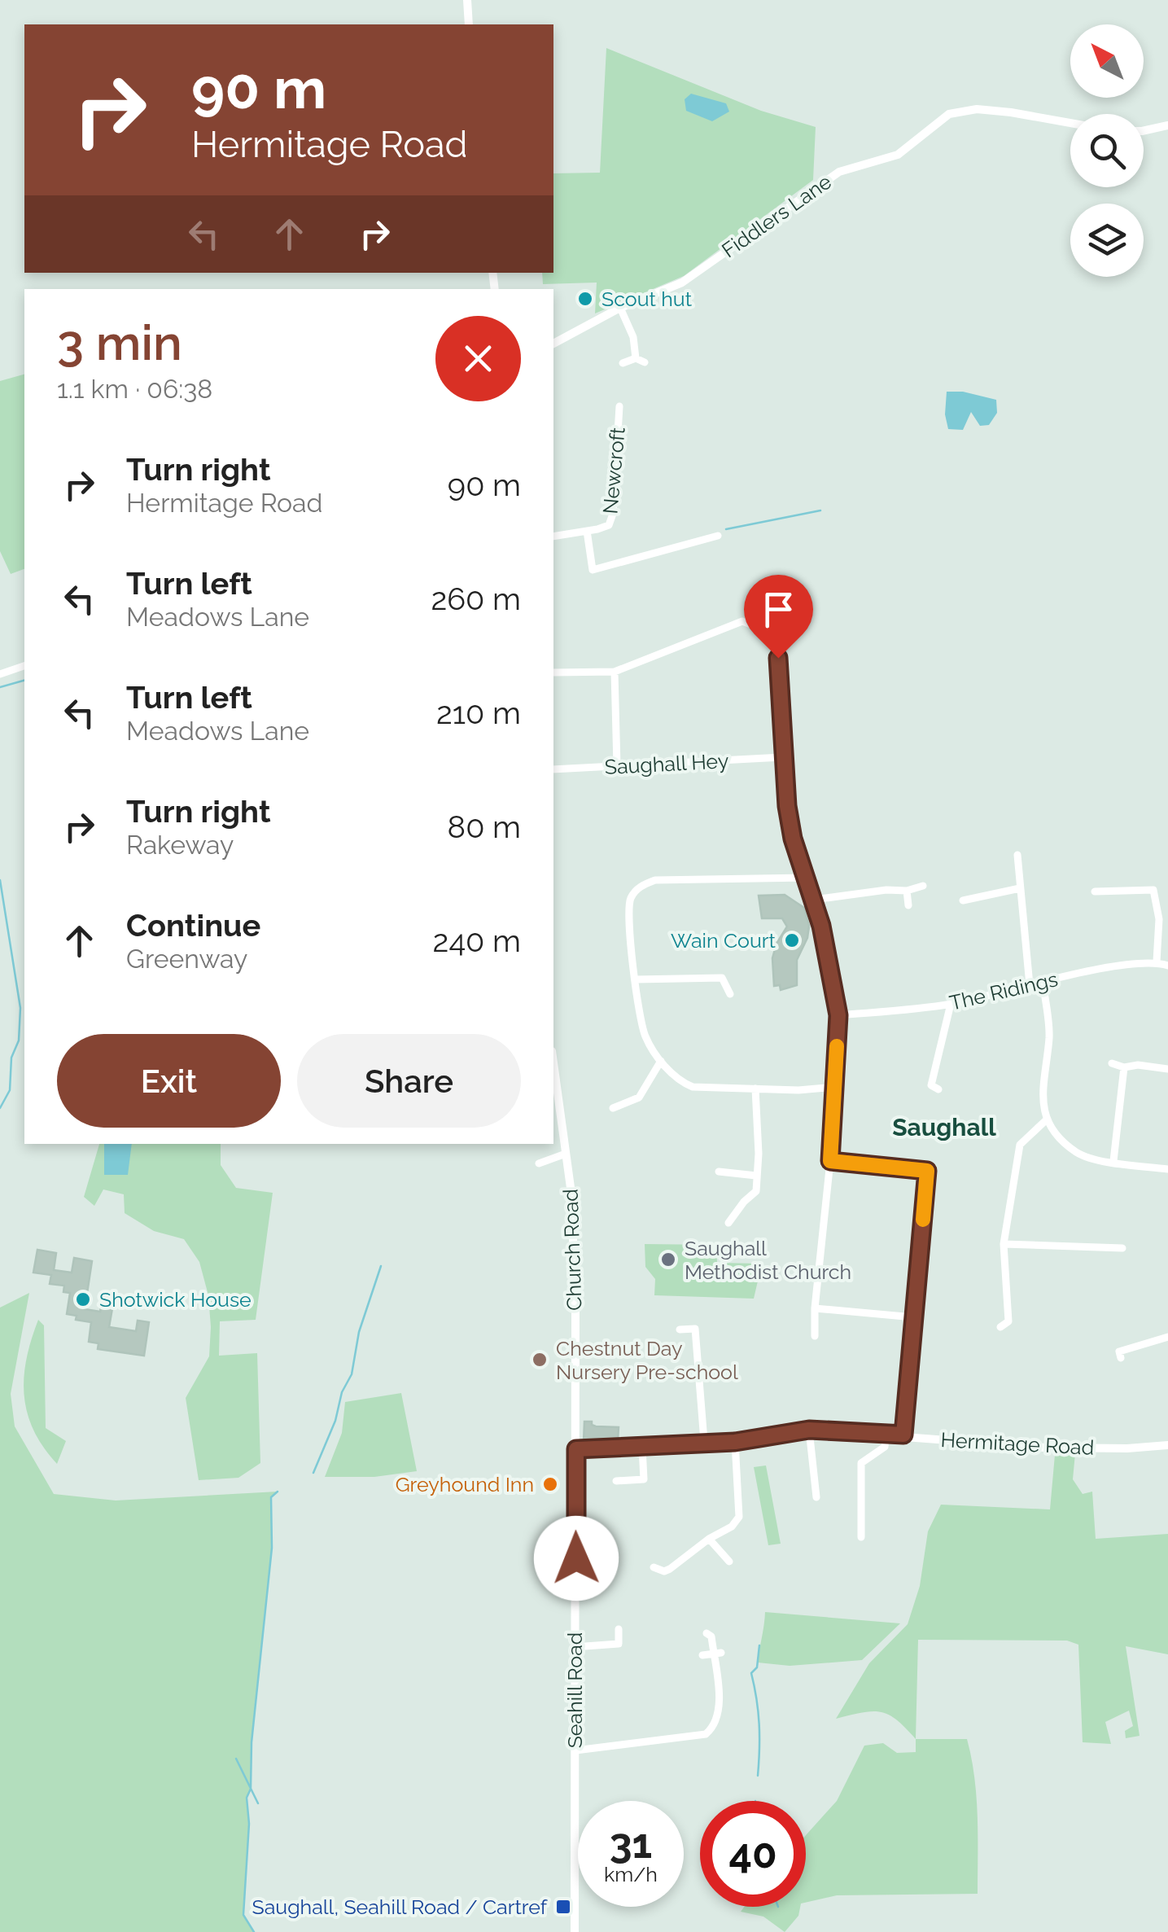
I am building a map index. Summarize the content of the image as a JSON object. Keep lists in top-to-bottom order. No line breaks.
{"streets":{"street":["Fiddlers Lane","Newcroft","Saughall Hey","The Ridings","Church Road","Hermitage Road","Seahill Road"]},"crossings":[["Church Road","Hermitage Road"],["Church Road","Seahill Road"],["Hermitage Road","Seahill Road"]],"districts":["Saughall"],"places":{"other":["Scout hut","Wain Court","Saughall Methodist Church","Shotwick House","Chestnut Day Nursery Pre-school","Greyhound Inn"],"transit":["Saughall, Seahill Road / Cartref"]},"north":"top left","page":{"turn":["90 m","Hermitage Road"],"heading":["3 min","1.1 km · 06:38"],"list":[{"name":"Turn right","note":"Hermitage Road","value":"90 m"},{"name":"Turn left","note":"Meadows Lane","value":"260 m"},{"name":"Turn left","note":"Meadows Lane","value":"210 m"},{"name":"Turn right","note":"Rakeway","value":"80 m"},{"name":"Continue","note":"Greenway","value":"240 m"}],"buttons":["Exit","Share"],"speed":"31 km/h","limit":"40"}}
